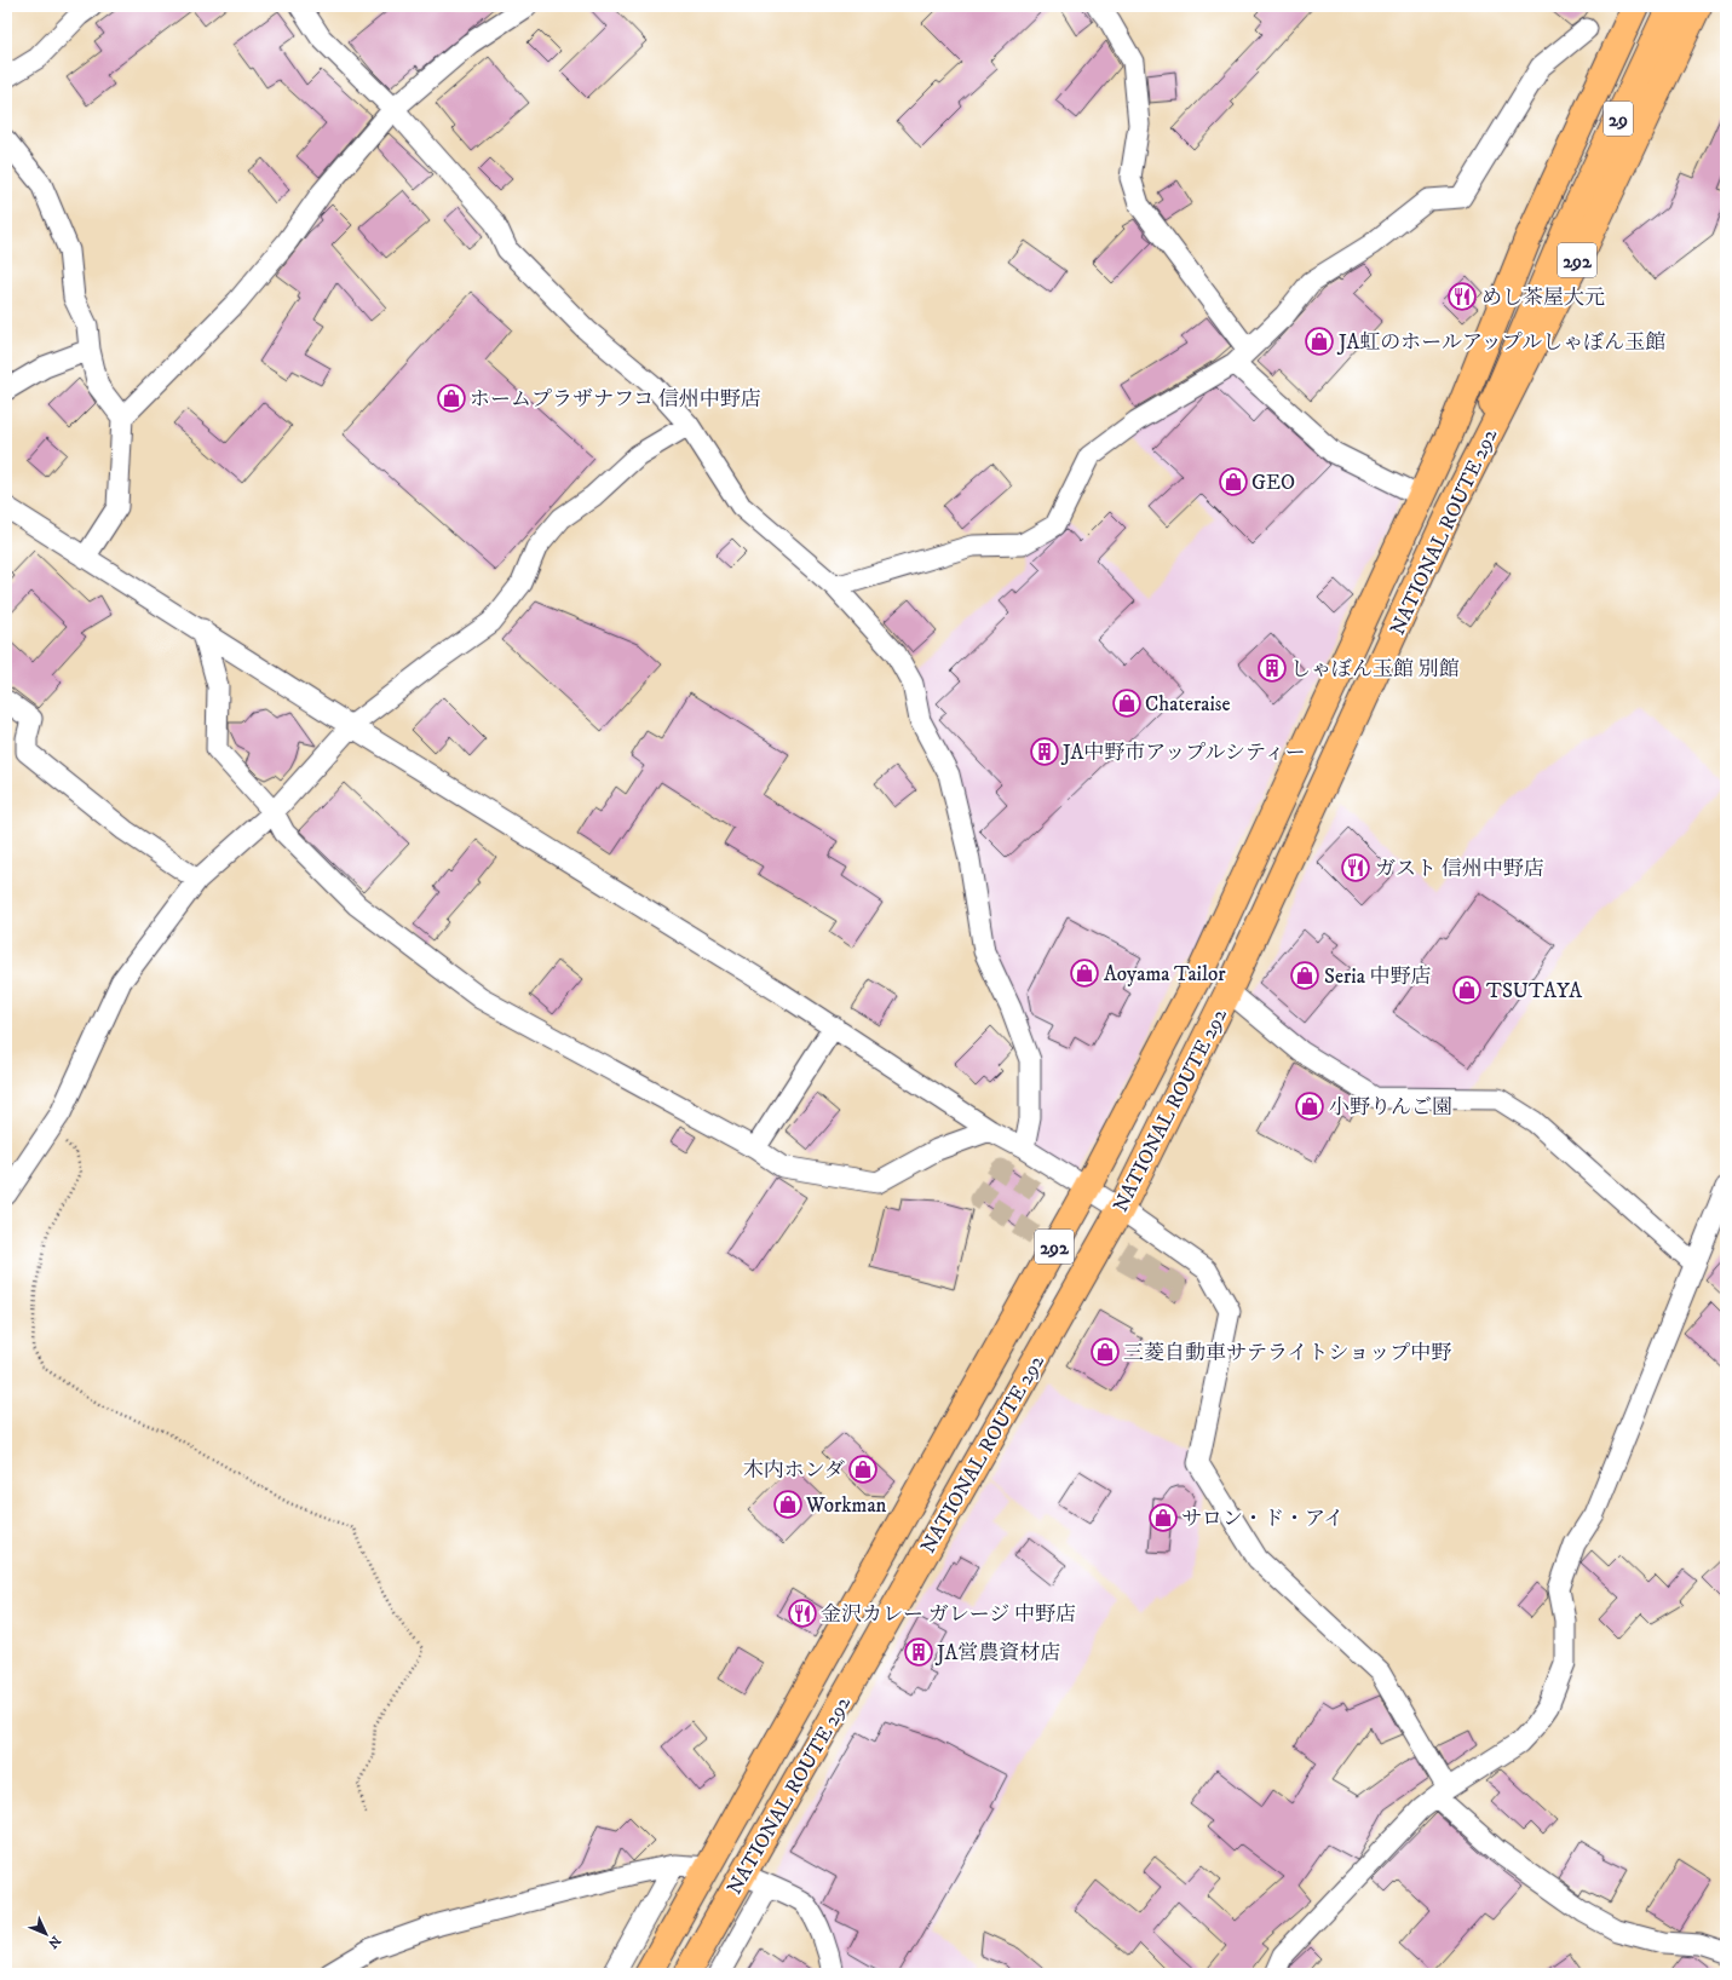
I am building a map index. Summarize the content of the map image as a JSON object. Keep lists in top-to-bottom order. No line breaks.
{"streets":{"main road":["29","292","NATIONAL ROUTE 292"]},"crossings":[["29","NATIONAL ROUTE 292"]],"places":{"restaurant":["めし茶屋大元","ガスト 信州中野店","金沢カレー ガレージ 中野店"],"shop":["JA虹のホールアップルしゃぼん玉館","ホームプラザナフコ 信州中野店","GEO","Chateraise","Aoyama Tailor","Seria 中野店","TSUTAYA","小野りんご園","三菱自動車サテライトショップ中野","木内ホンダ","Workman","サロン・ド・アイ"],"building":["しゃぼん玉館 別館","JA中野市アップルシティー","JA営農資材店"]},"north":"bottom right"}
